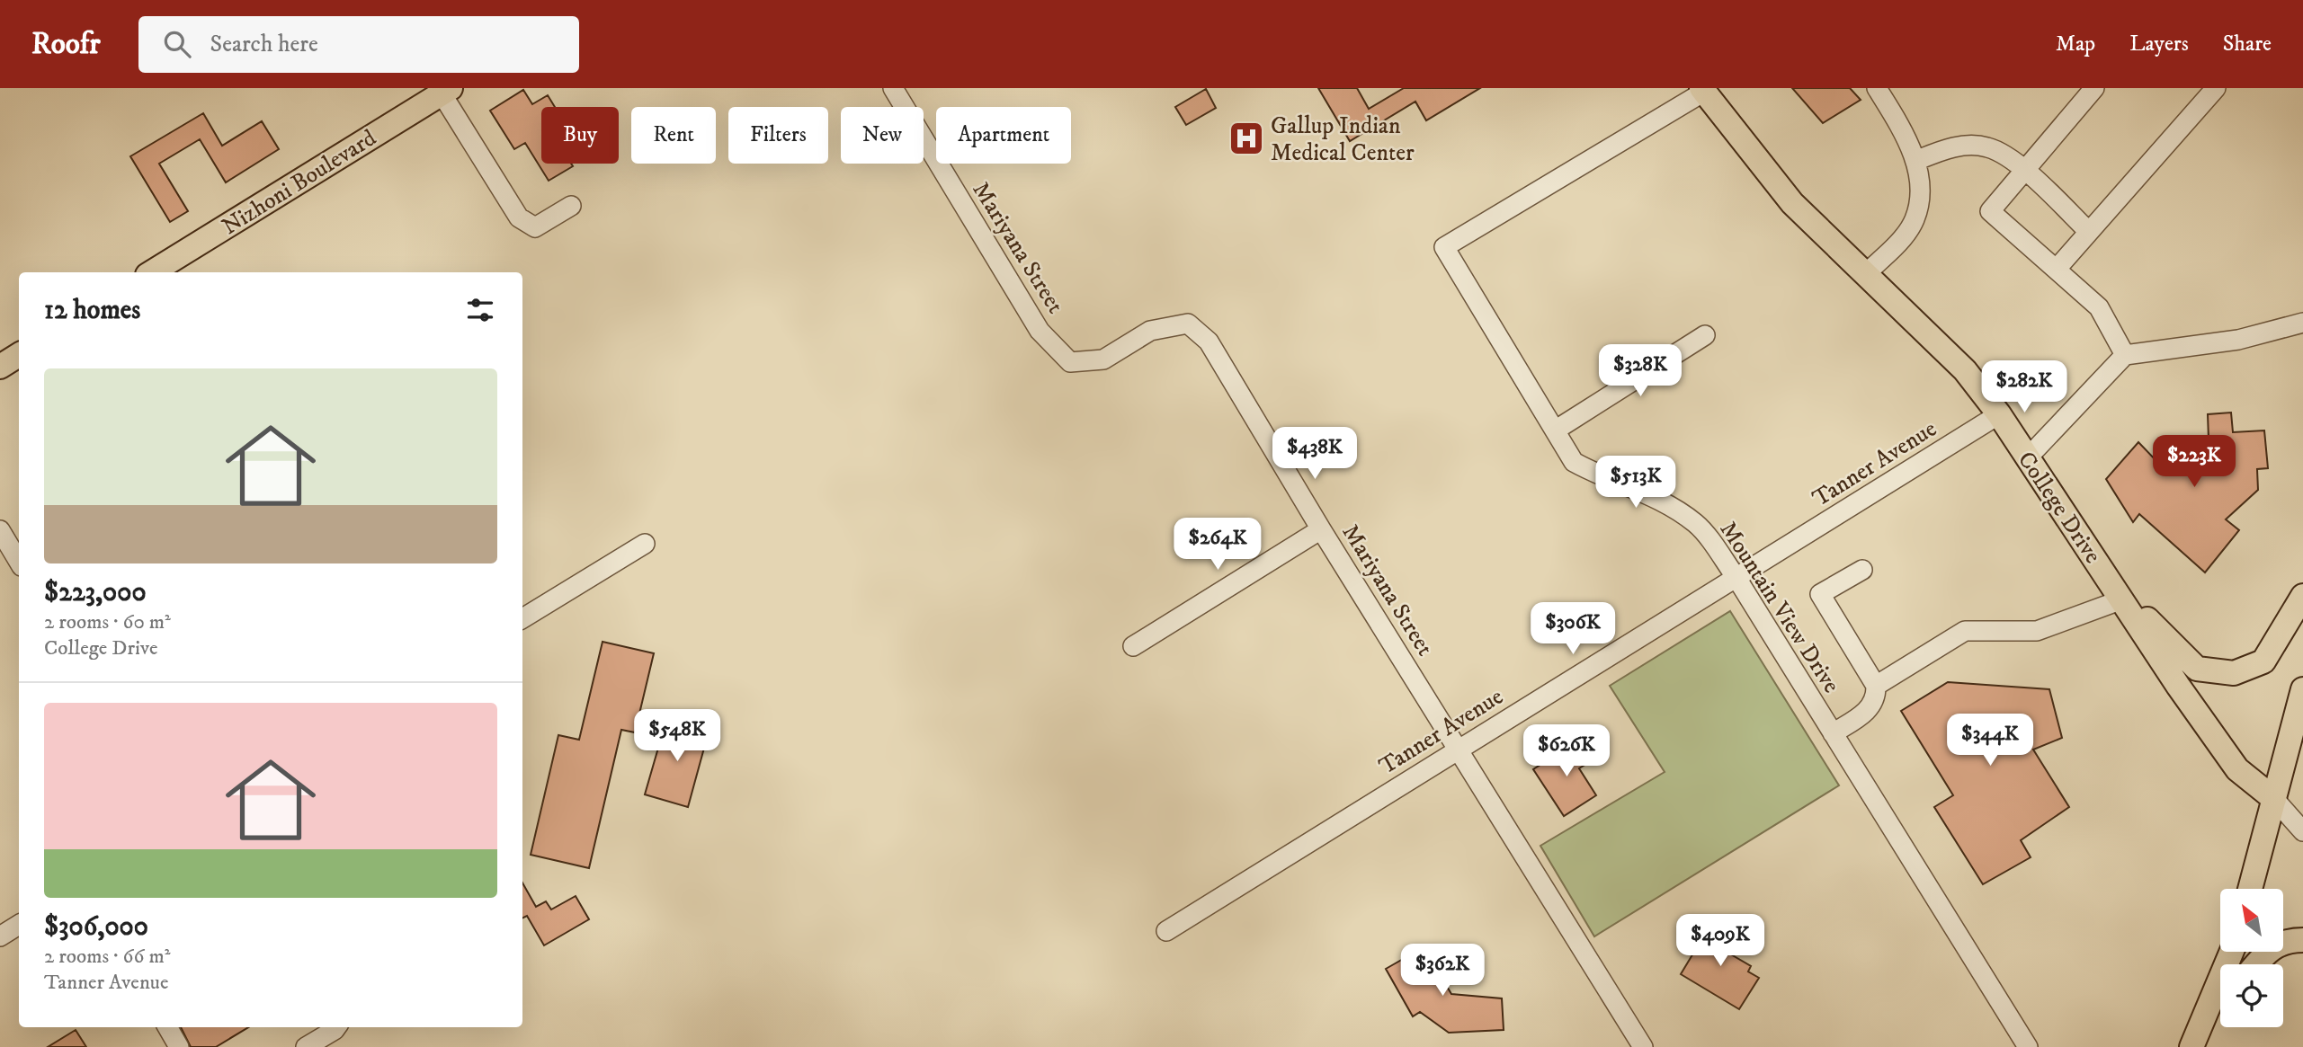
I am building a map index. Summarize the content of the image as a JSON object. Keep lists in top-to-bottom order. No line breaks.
{"streets":{"main road":["Nizhoni Boulevard","College Drive"],"street":["Mariyana Street","Tanner Avenue","Mountain View Drive"]},"crossings":[["Mariyana Street","Tanner Avenue"],["Tanner Avenue","College Drive"],["Tanner Avenue","Mountain View Drive"],["College Drive","Mountain View Drive"]],"places":{"hospital":["Gallup Indian Medical Center"]},"north":"top left","page":{"header":"Roofr","search":"Search here","nav":["Map","Layers","Share"],"chip":["Buy","Rent","Filters","New","Apartment"],"heading":"12 homes","price":["$328K","$282K","$438K","$223K","$513K","$264K","$306K","$548K","$344K","$626K","$409K","$362K"],"list":[{"name":"$223,000","note":"2 rooms · 60 m² · College Drive"},{"name":"$306,000","note":"2 rooms · 66 m² · Tanner Avenue"}]}}
